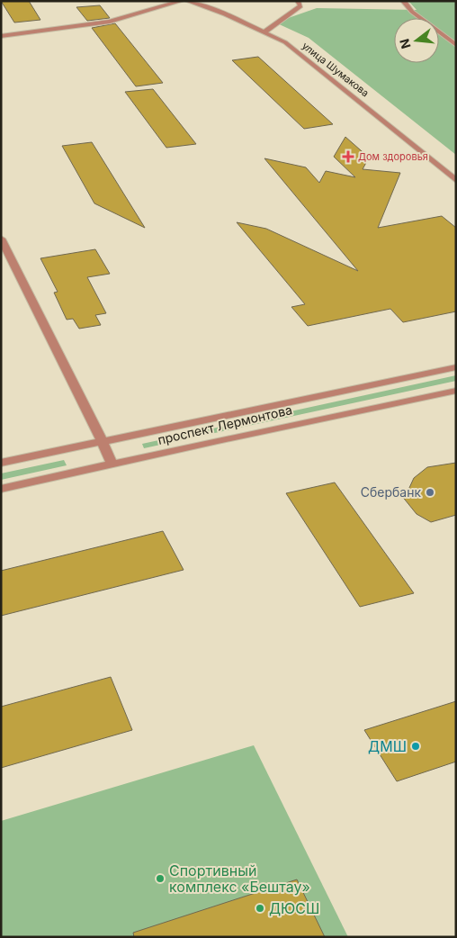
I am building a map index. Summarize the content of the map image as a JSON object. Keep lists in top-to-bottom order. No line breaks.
{"streets":{"street":["улица Шумакова","проспект Лермонтова"]},"places":{"health":["Дом здоровья"],"other":["Сбербанк","ДМШ","Спортивный комплекс «Бештау»","ДЮСШ"]},"north":"left"}
